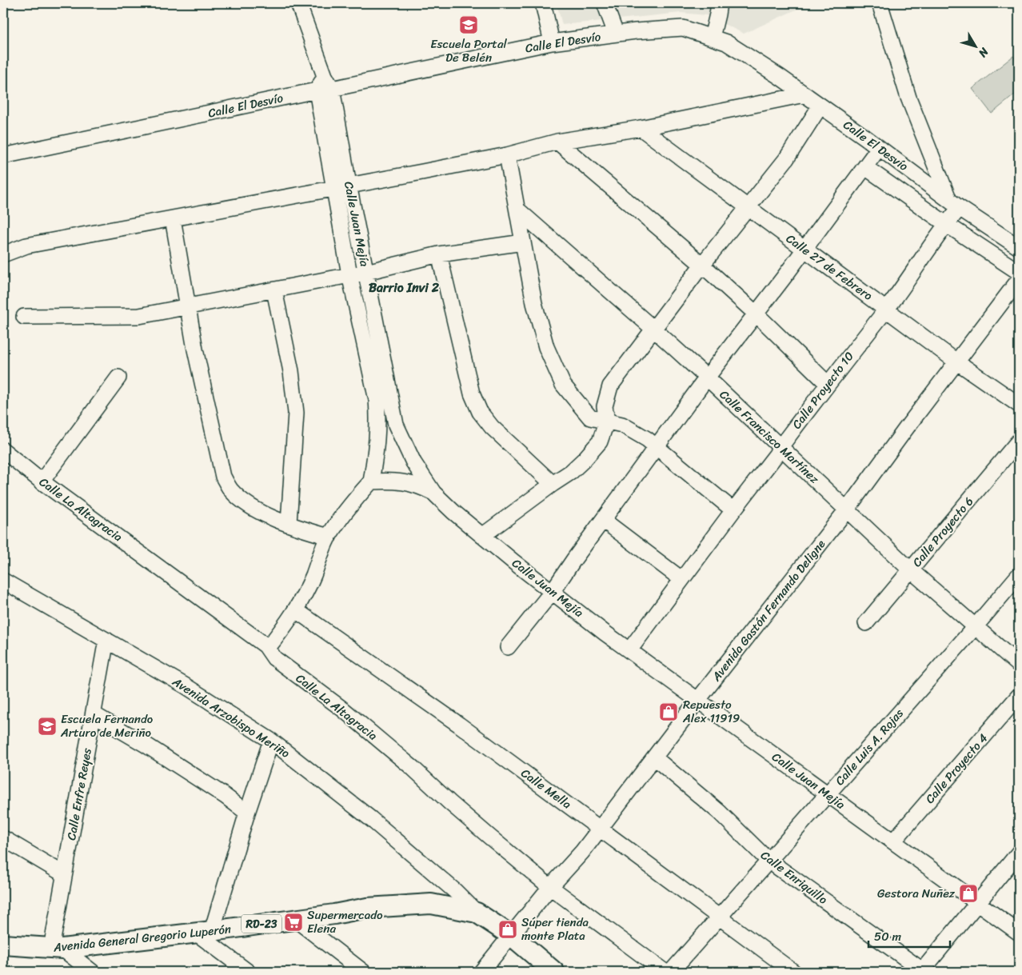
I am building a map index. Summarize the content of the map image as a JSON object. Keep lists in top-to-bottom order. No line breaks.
{"streets":{"main road":["RD-23","Avenida General Gregorio Luperón"],"street":["Calle El Desvío","Calle Juan Mejía","Calle 27 de Febrero","Calle Proyecto 10","Calle Francisco Martínez","Calle La Altagracia","Calle Proyecto 6","Avenida Gastón Fernando Deligne","Avenida Arzobispo Meriño","Calle Luis A. Rojas","Calle Proyecto 4","Calle Mella","Calle Enfre Reyes","Calle Enriquillo"]},"crossings":[["Calle El Desvío","Calle Juan Mejía"],["Calle El Desvío","Calle Proyecto 10"],["Calle Juan Mejía","Calle Proyecto 10"],["Calle Juan Mejía","Avenida Gastón Fernando Deligne"],["Calle Juan Mejía","Calle Luis A. Rojas"],["Calle Juan Mejía","Calle Proyecto 4"],["Calle 27 de Febrero","Calle Proyecto 10"],["Calle 27 de Febrero","Avenida Gastón Fernando Deligne"],["Calle Proyecto 10","Calle Francisco Martínez"],["Calle Francisco Martínez","Calle Proyecto 6"],["Calle Francisco Martínez","Avenida Gastón Fernando Deligne"],["Calle Francisco Martínez","Calle Luis A. Rojas"],["Calle La Altagracia","Avenida Gastón Fernando Deligne"],["Avenida Gastón Fernando Deligne","Calle Mella"],["Avenida Gastón Fernando Deligne","Calle Enriquillo"],["Avenida Gastón Fernando Deligne","RD-23"],["Avenida Gastón Fernando Deligne","Avenida General Gregorio Luperón"],["Avenida Arzobispo Meriño","Calle Enfre Reyes"],["Avenida Arzobispo Meriño","Avenida General Gregorio Luperón"],["Calle Luis A. Rojas","Calle Mella"],["Calle Luis A. Rojas","Calle Enriquillo"],["Calle Enfre Reyes","Avenida General Gregorio Luperón"],["RD-23","Avenida General Gregorio Luperón"]],"districts":["Barrio Invi 2"],"places":{"school or university":["Escuela Portal De Belén","Escuela Fernando Arturo de Meriño"],"shop":["Repuesto Alex 11919","Gestora Nuñez","Súper tienda monte Plata"],"supermarket":["Supermercado Elena"]},"scale_bar":"50 m","north":"bottom right"}
